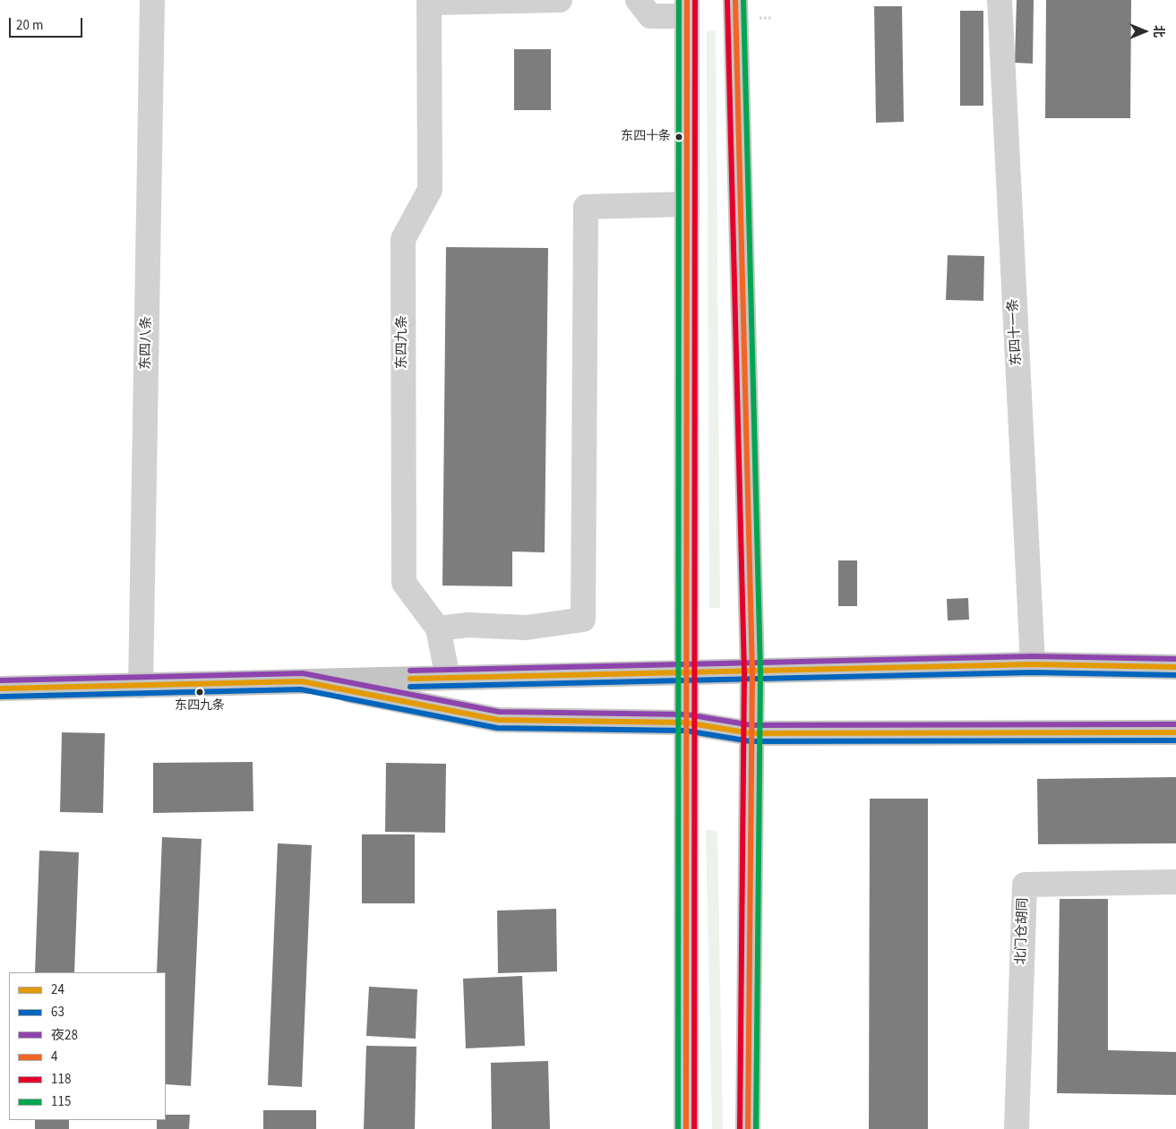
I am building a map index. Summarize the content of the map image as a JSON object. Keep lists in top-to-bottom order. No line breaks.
{"streets":{"street":["东四十一条","东四九条","东四八条","北门仓胡同"]},"places":["东四十条","东四九条"],"lines":["transit line 4","transit line 118","transit line 115","transit line 夜28","transit line 24","transit line 63"],"legend":["24","63","夜28","4","118","115"],"scale_bar":"20 m","north":"right"}
